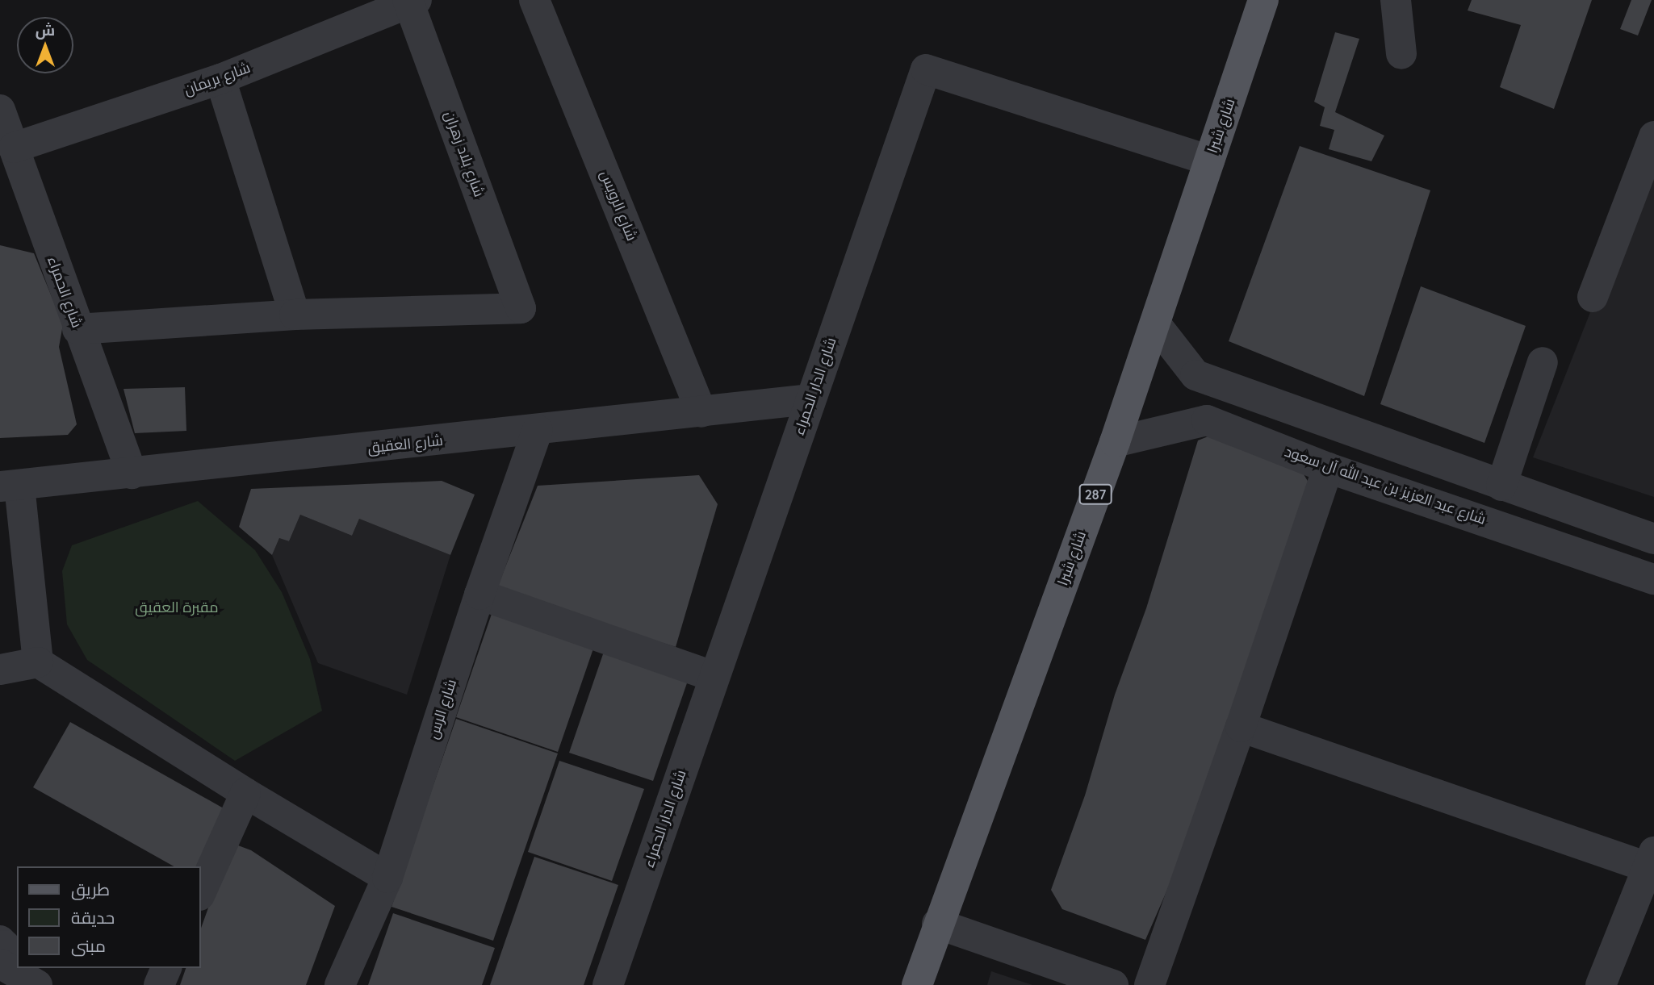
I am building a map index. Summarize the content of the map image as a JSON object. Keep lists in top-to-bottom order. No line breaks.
{"streets":{"main road":["شارع شبرا","287"],"street":["شارع بريمان","شارع بلاد زهران","شارع الرويس","شارع الحمراء","شارع الدار الحمراء","شارع العقيق","شارع عبد العزيز بن عبد الله آل سعود","شارع الرس"]},"crossings":[["شارع بريمان","شارع بلاد زهران"],["شارع بريمان","شارع الحمراء"],["شارع شبرا","شارع الدار الحمراء"],["شارع شبرا","شارع عبد العزيز بن عبد الله آل سعود"],["شارع الرويس","شارع العقيق"],["شارع الحمراء","شارع العقيق"],["شارع الدار الحمراء","شارع العقيق"],["شارع العقيق","شارع الرس"]],"parks":["مقبرة العقيق"],"legend":["طريق","حديقة","مبنى"],"north":"top"}
